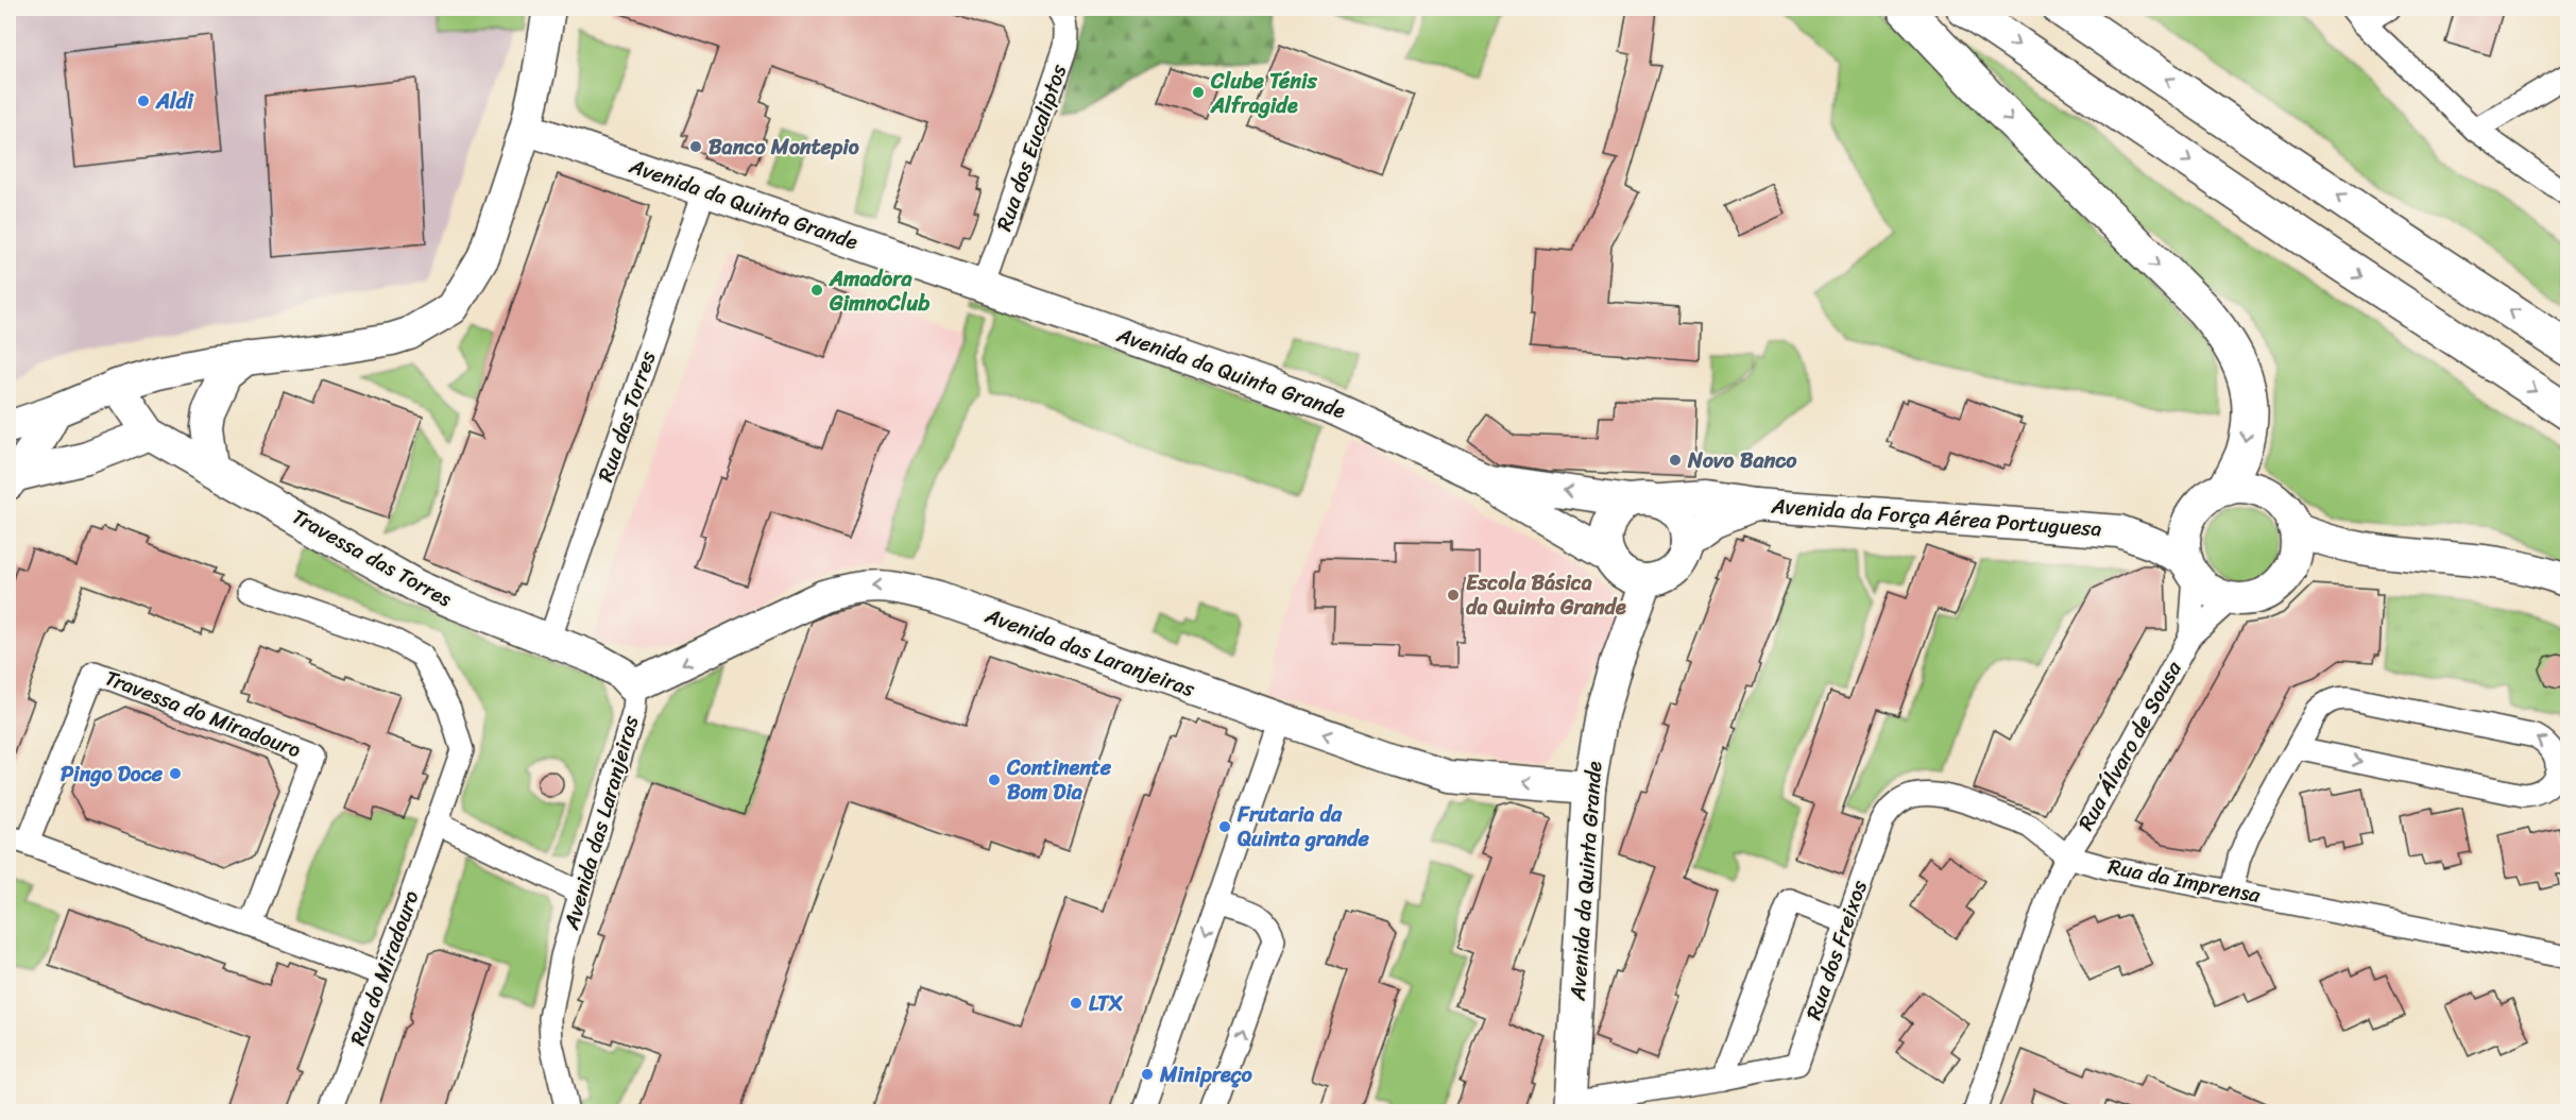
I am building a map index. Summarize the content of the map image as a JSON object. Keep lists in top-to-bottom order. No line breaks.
{"streets":{"street":["Rua dos Eucaliptos","Avenida da Quinta Grande","Rua das Torres","Avenida da Força Aérea Portuguesa","Travessa das Torres","Avenida das Laranjeiras","Travessa do Miradouro","Rua Álvaro de Sousa","Rua da Imprensa","Rua dos Freixos","Rua do Miradouro"]},"crossings":[["Rua dos Eucaliptos","Avenida da Quinta Grande"],["Avenida da Quinta Grande","Rua das Torres"],["Avenida da Quinta Grande","Avenida da Força Aérea Portuguesa"],["Avenida da Quinta Grande","Avenida das Laranjeiras"],["Avenida da Quinta Grande","Rua dos Freixos"],["Rua das Torres","Travessa das Torres"],["Avenida da Força Aérea Portuguesa","Rua Álvaro de Sousa"],["Travessa das Torres","Avenida das Laranjeiras"],["Travessa do Miradouro","Rua do Miradouro"],["Rua Álvaro de Sousa","Rua da Imprensa"],["Rua Álvaro de Sousa","Rua dos Freixos"],["Rua da Imprensa","Rua dos Freixos"]],"one_way":["Avenida das Laranjeiras"],"places":["Clube Ténis Alfragide","Aldi","Banco Montepio","Amadora GimnoClub","Novo Banco","Escola Básica da Quinta Grande","Pingo Doce","Continente Bom Dia","Frutaria da Quinta grande","LTX","Minipreço"]}
